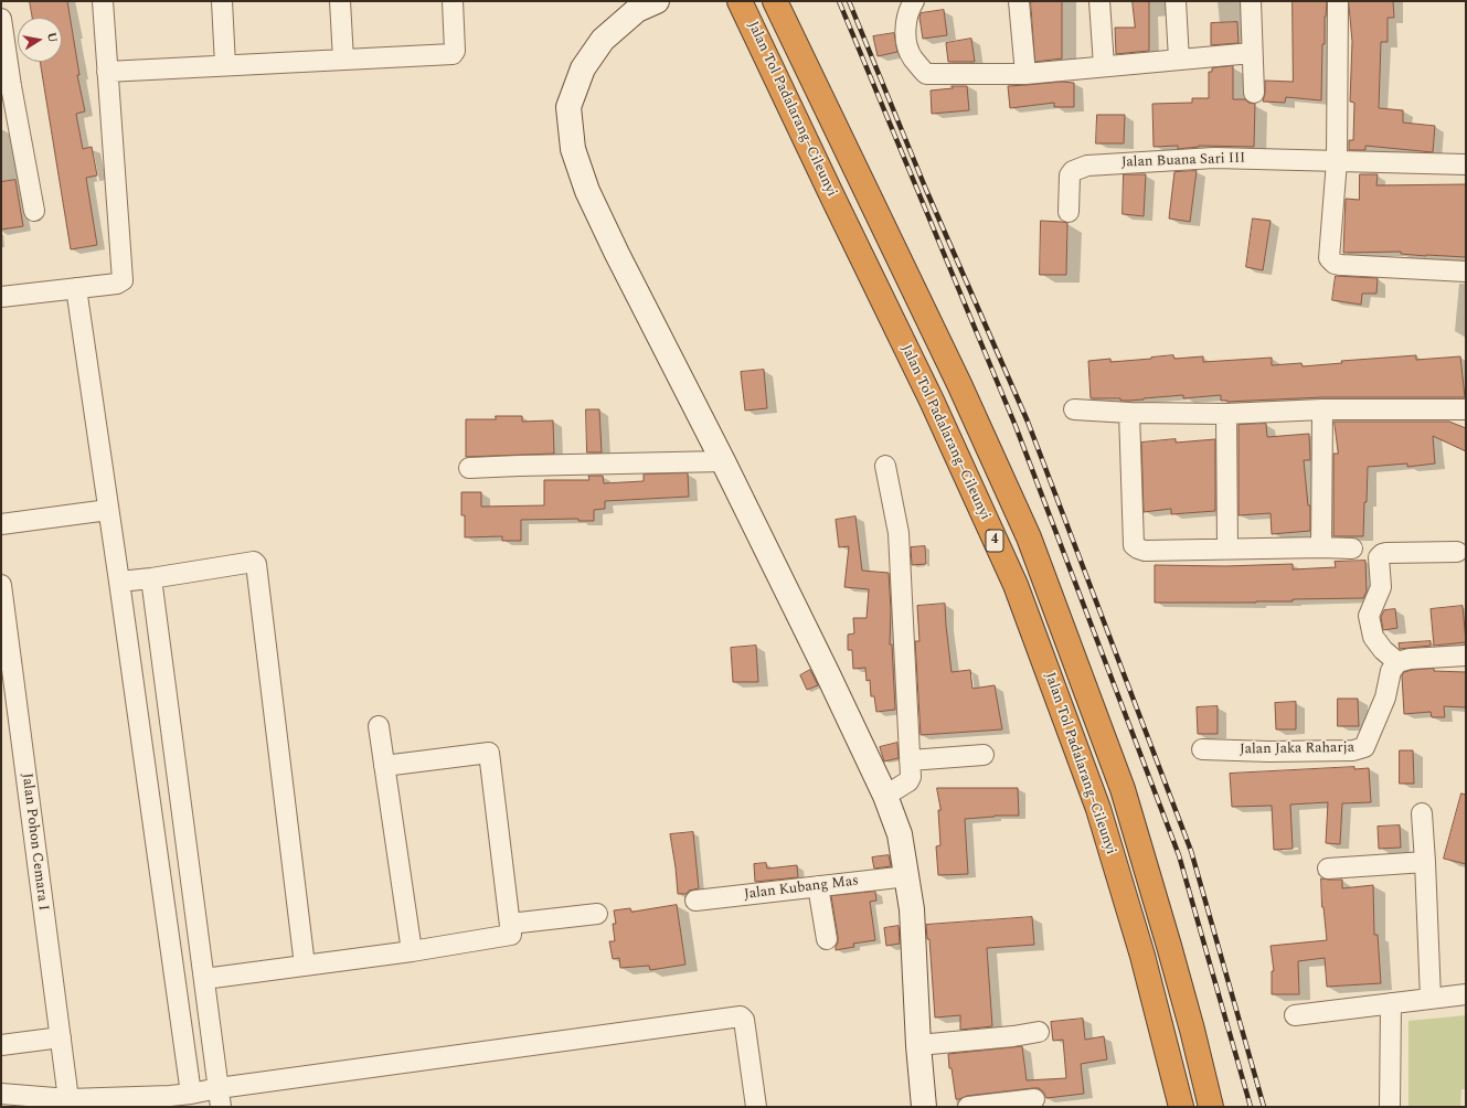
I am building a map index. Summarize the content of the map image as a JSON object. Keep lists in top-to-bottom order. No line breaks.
{"streets":{"highway":["Jalan Tol Padalarang–Cileunyi","4"],"street":["Jalan Buana Sari III","Jalan Jaka Raharja","Jalan Pohon Cemara I","Jalan Kubang Mas"]},"north":"right"}
